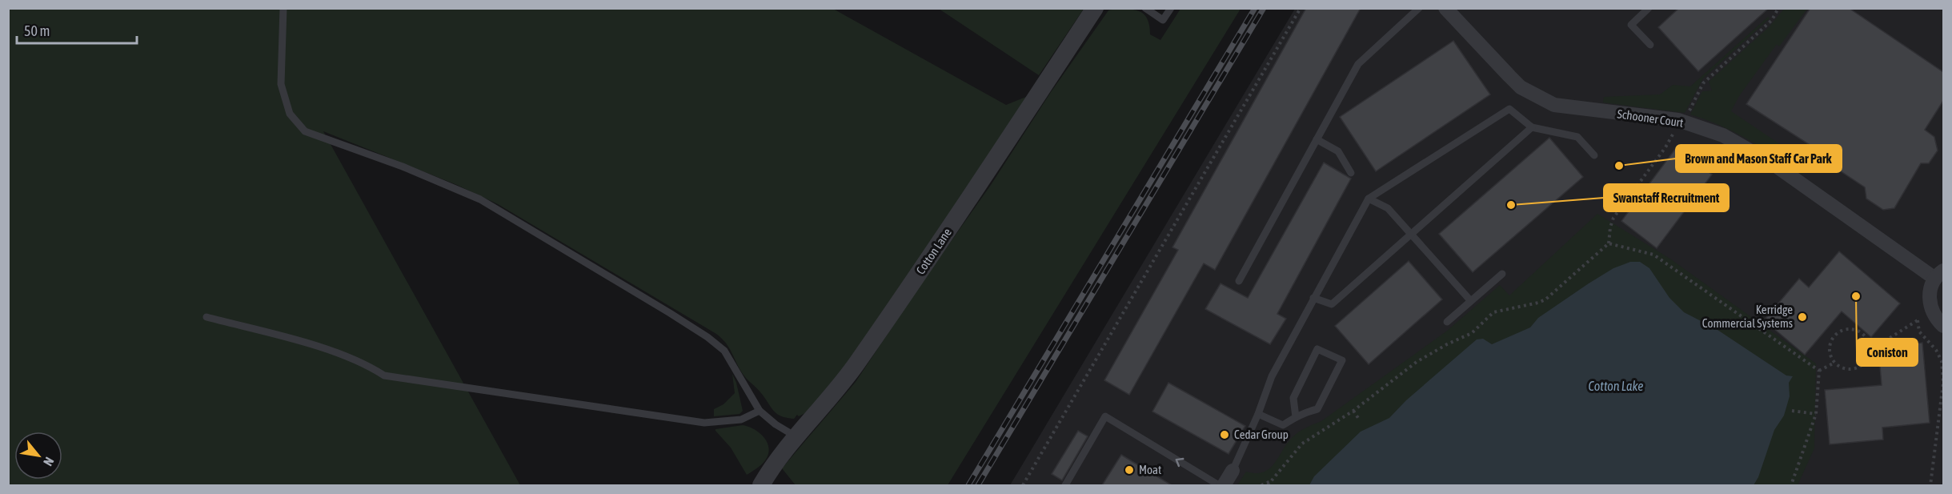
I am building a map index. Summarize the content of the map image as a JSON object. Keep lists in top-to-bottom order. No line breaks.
{"streets":{"street":["Schooner Court","Cotton Lane"]},"water":["Cotton Lake"],"places":["Brown and Mason Staff Car Park","Swanstaff Recruitment","Coniston","Kerridge Commercial Systems","Cedar Group","Moat"],"scale_bar":"50 m","north":"bottom right"}
